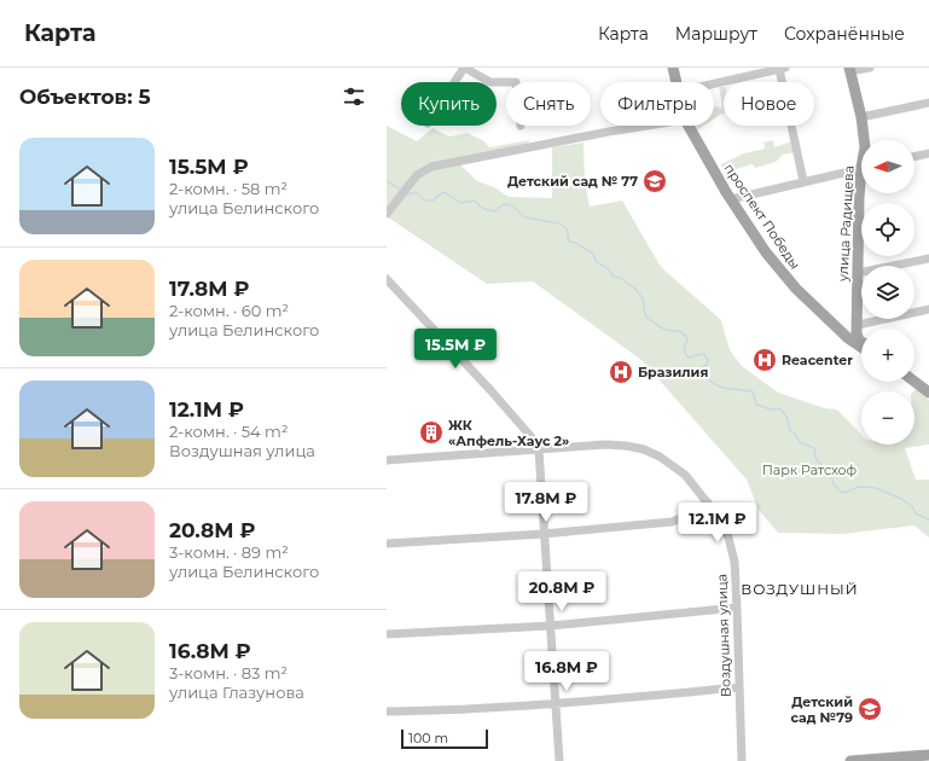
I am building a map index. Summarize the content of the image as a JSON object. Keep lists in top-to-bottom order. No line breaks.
{"streets":{"main road":["проспект Победы","улица Радищева"],"street":["Воздушная улица"]},"districts":["ВОЗДУШНЫЙ"],"parks":["Парк Ратсхоф"],"places":{"school or university":["Детский сад № 77","Детский сад №79"],"hospital":["Reacenter","Бразилия"],"building":["ЖК «Апфель-Хаус 2»"]},"scale_bar":"100 m","north":"left","page":{"header":"Карта","nav":["Карта","Маршрут","Сохранённые"],"heading":"Объектов: 5","chip":["Купить","Снять","Фильтры","Новое"],"list":[{"name":"15.5M ₽","note":"2-комн. · 58 m² · улица Белинского"},{"name":"17.8M ₽","note":"2-комн. · 60 m² · улица Белинского"},{"name":"12.1M ₽","note":"2-комн. · 54 m² · Воздушная улица"},{"name":"20.8M ₽","note":"3-комн. · 89 m² · улица Белинского"},{"name":"16.8M ₽","note":"3-комн. · 83 m² · улица Глазунова"}],"map_buttons":["+","−"],"price":["15.5M ₽","17.8M ₽","12.1M ₽","20.8M ₽","16.8M ₽"],"scale":"100 m"}}
